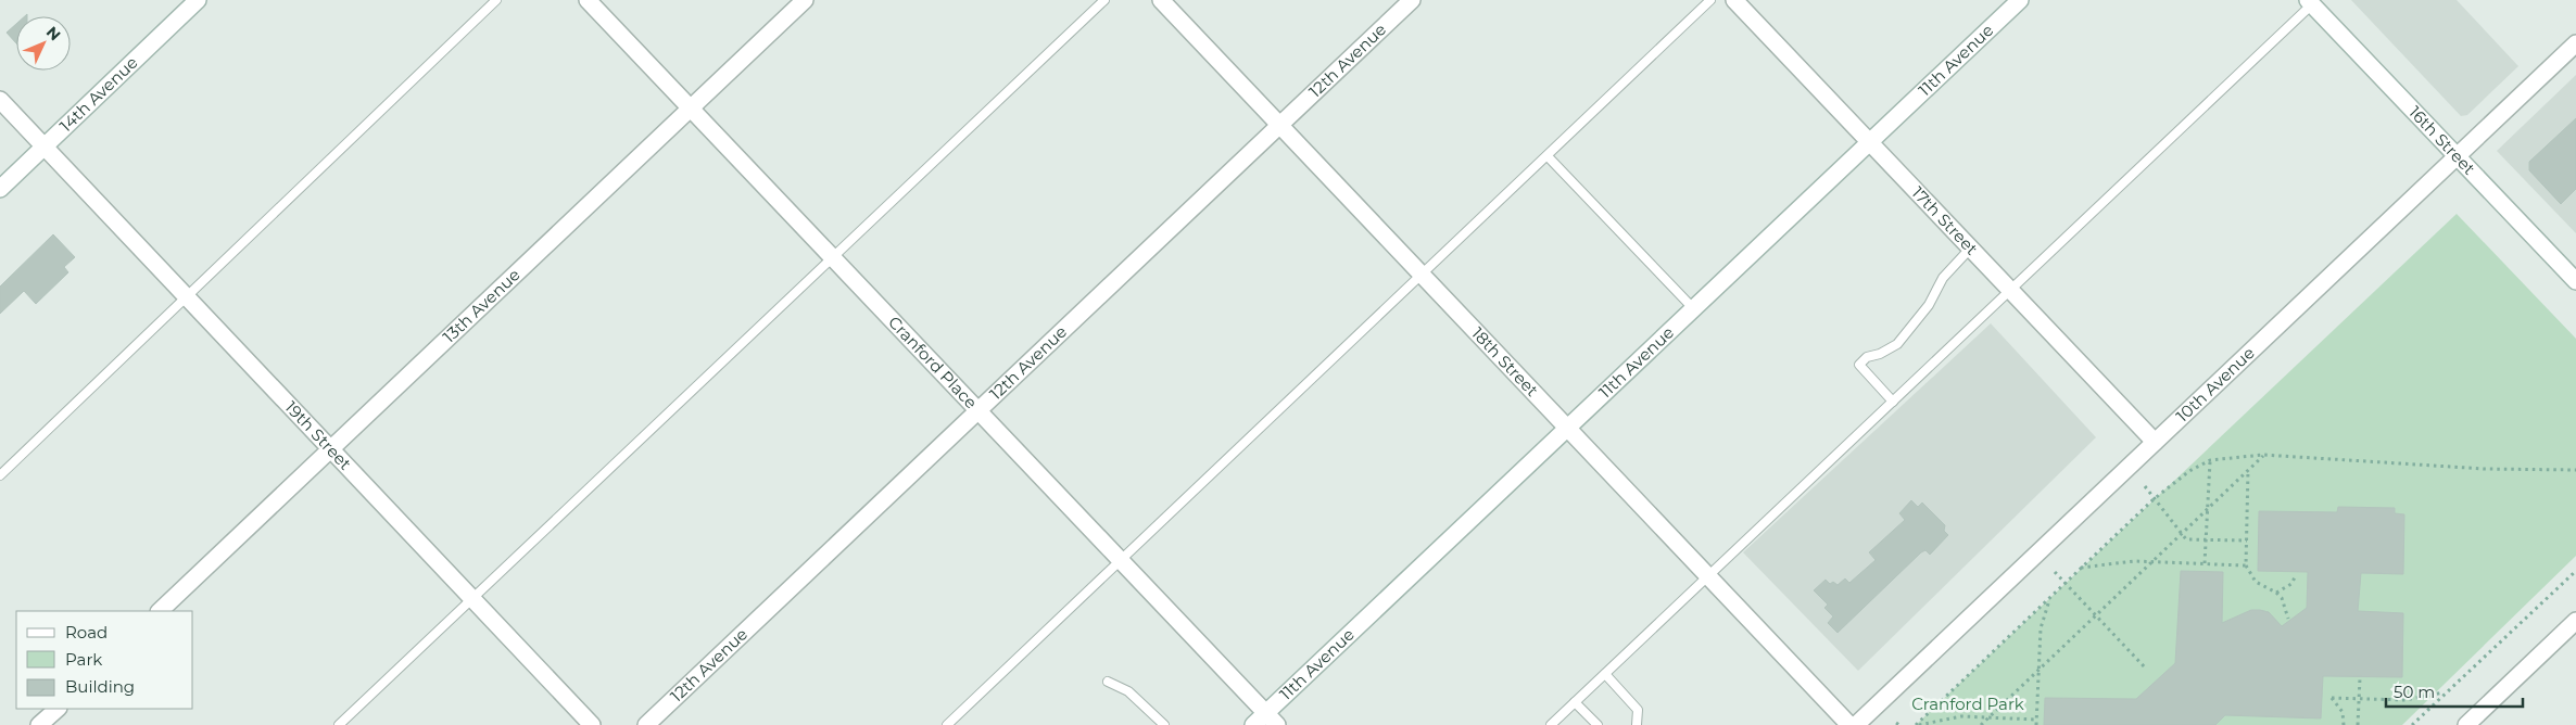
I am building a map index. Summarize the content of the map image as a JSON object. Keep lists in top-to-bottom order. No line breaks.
{"streets":{"street":["12th Avenue","11th Avenue","14th Avenue","16th Street","17th Street","13th Avenue","18th Street","Cranford Place","10th Avenue","19th Street"]},"crossings":[["12th Avenue","18th Street"],["12th Avenue","Cranford Place"],["11th Avenue","17th Street"],["11th Avenue","18th Street"],["11th Avenue","Cranford Place"],["14th Avenue","19th Street"],["16th Street","10th Avenue"],["17th Street","10th Avenue"],["13th Avenue","Cranford Place"],["13th Avenue","19th Street"]],"parks":["Cranford Park"],"legend":["Road","Park","Building"],"scale_bar":"50 m","north":"top right"}
